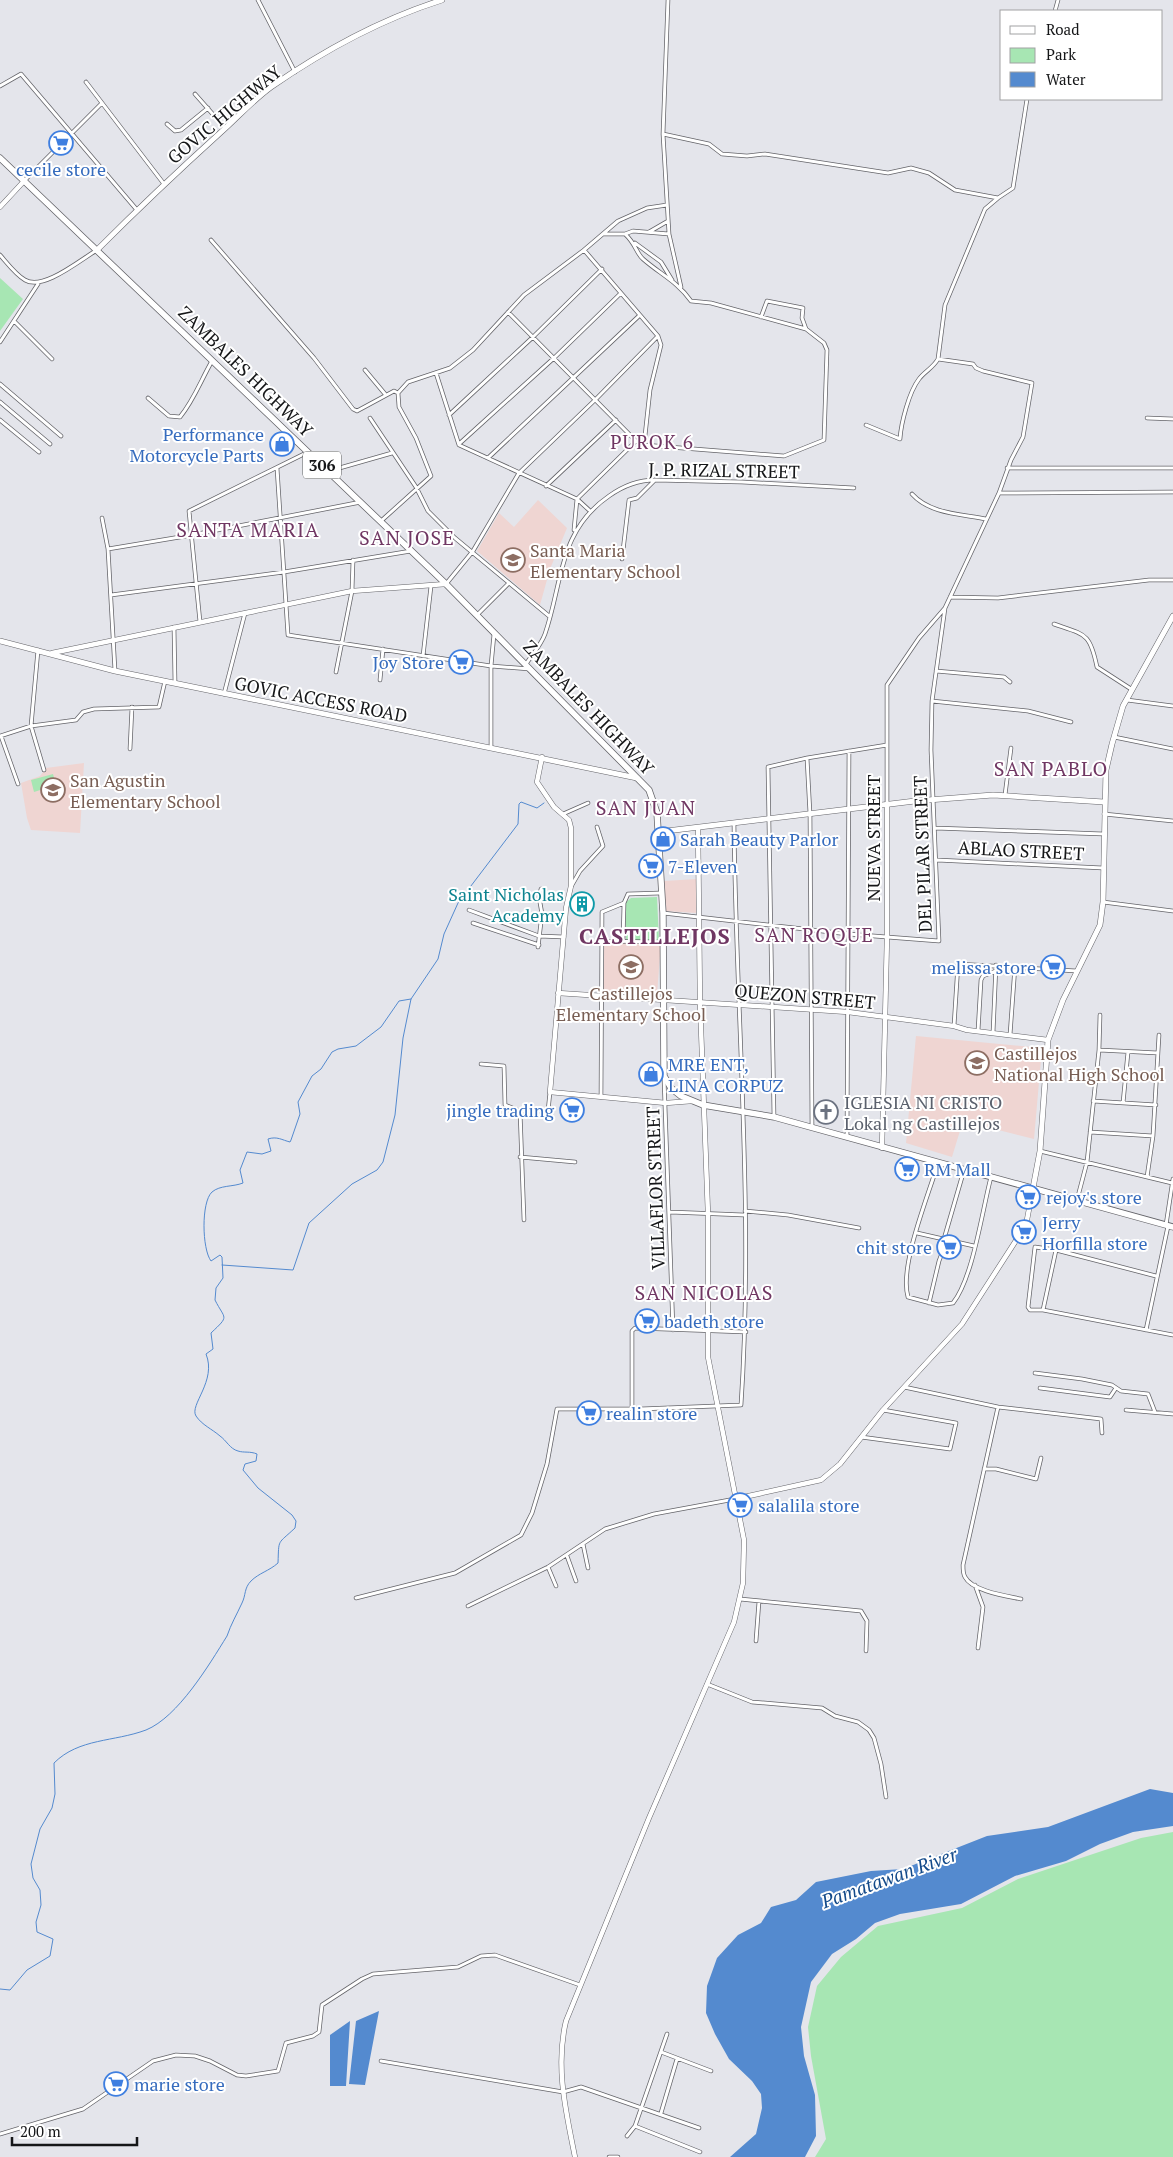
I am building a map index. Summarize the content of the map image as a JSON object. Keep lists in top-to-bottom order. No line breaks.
{"streets":{"main road":["GOVIC HIGHWAY","ZAMBALES HIGHWAY","306","GOVIC ACCESS ROAD"],"street":["J. P. RIZAL STREET","NUEVA STREET","ABLAO STREET","DEL PILAR STREET","QUEZON STREET","VILLAFLOR STREET"]},"crossings":[["GOVIC HIGHWAY","ZAMBALES HIGHWAY"],["ZAMBALES HIGHWAY","J. P. RIZAL STREET"],["ZAMBALES HIGHWAY","GOVIC ACCESS ROAD"],["ZAMBALES HIGHWAY","DEL PILAR STREET"],["ZAMBALES HIGHWAY","QUEZON STREET"],["ZAMBALES HIGHWAY","VILLAFLOR STREET"],["NUEVA STREET","DEL PILAR STREET"],["NUEVA STREET","QUEZON STREET"],["ABLAO STREET","DEL PILAR STREET"]],"districts":["PUROK 6","SANTA MARIA","SAN JOSE","SAN PABLO","SAN JUAN","SAN ROQUE","CASTILLEJOS","SAN NICOLAS"],"water":["Pamatawan River"],"places":{"supermarket":["cecile store","Joy Store","7-Eleven","melissa store","jingle trading","RM Mall","rejoy's store","Jerry Horfilla store","chit store","badeth store","realin store","salalila store","marie store"],"shop":["Performance Motorcycle Parts","Sarah Beauty Parlor","MRE ENT, LINA CORPUZ"],"school or university":["Santa Maria Elementary School","San Agustin Elementary School","Castillejos Elementary School","Castillejos National High School"],"building":["Saint Nicholas Academy"],"church":["IGLESIA NI CRISTO Lokal ng Castillejos"]},"legend":["Road","Park","Water"],"scale_bar":"200 m"}
